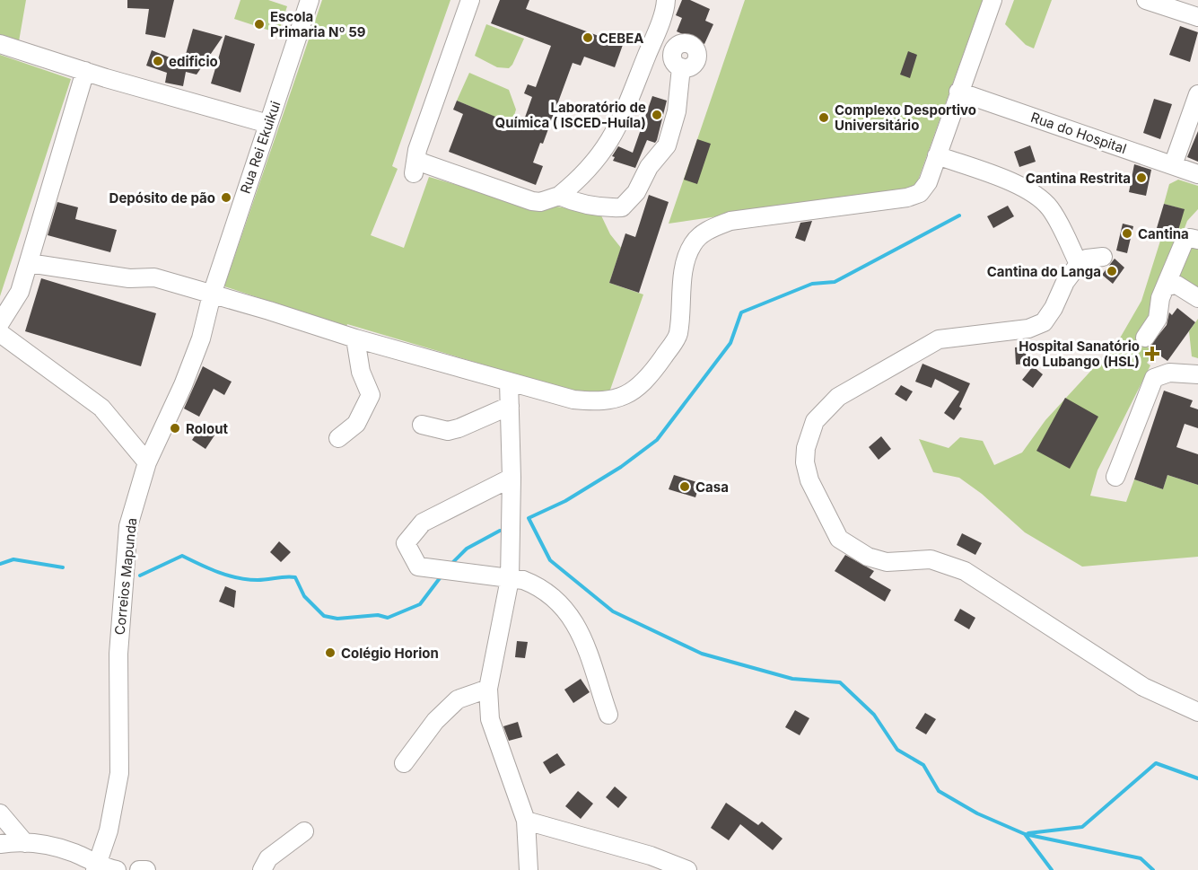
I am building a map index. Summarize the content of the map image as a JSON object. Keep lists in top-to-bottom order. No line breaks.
{"streets":{"street":["Rua do Hospital","Rua Rei Ekuikui","Correios Mapunda"]},"crossings":[["Rua Rei Ekuikui","Correios Mapunda"]],"places":{"other":["Escola Primaria Nº 59","CEBEA","edificio","Laboratório de Química ( ISCED-Huíla)","Complexo Desportivo Universitário","Cantina Restrita","Depósito de pão","Cantina","Cantina do Langa","Rolout","Casa","Colégio Horion"],"health":["Hospital Sanatório do Lubango (HSL)"]}}
